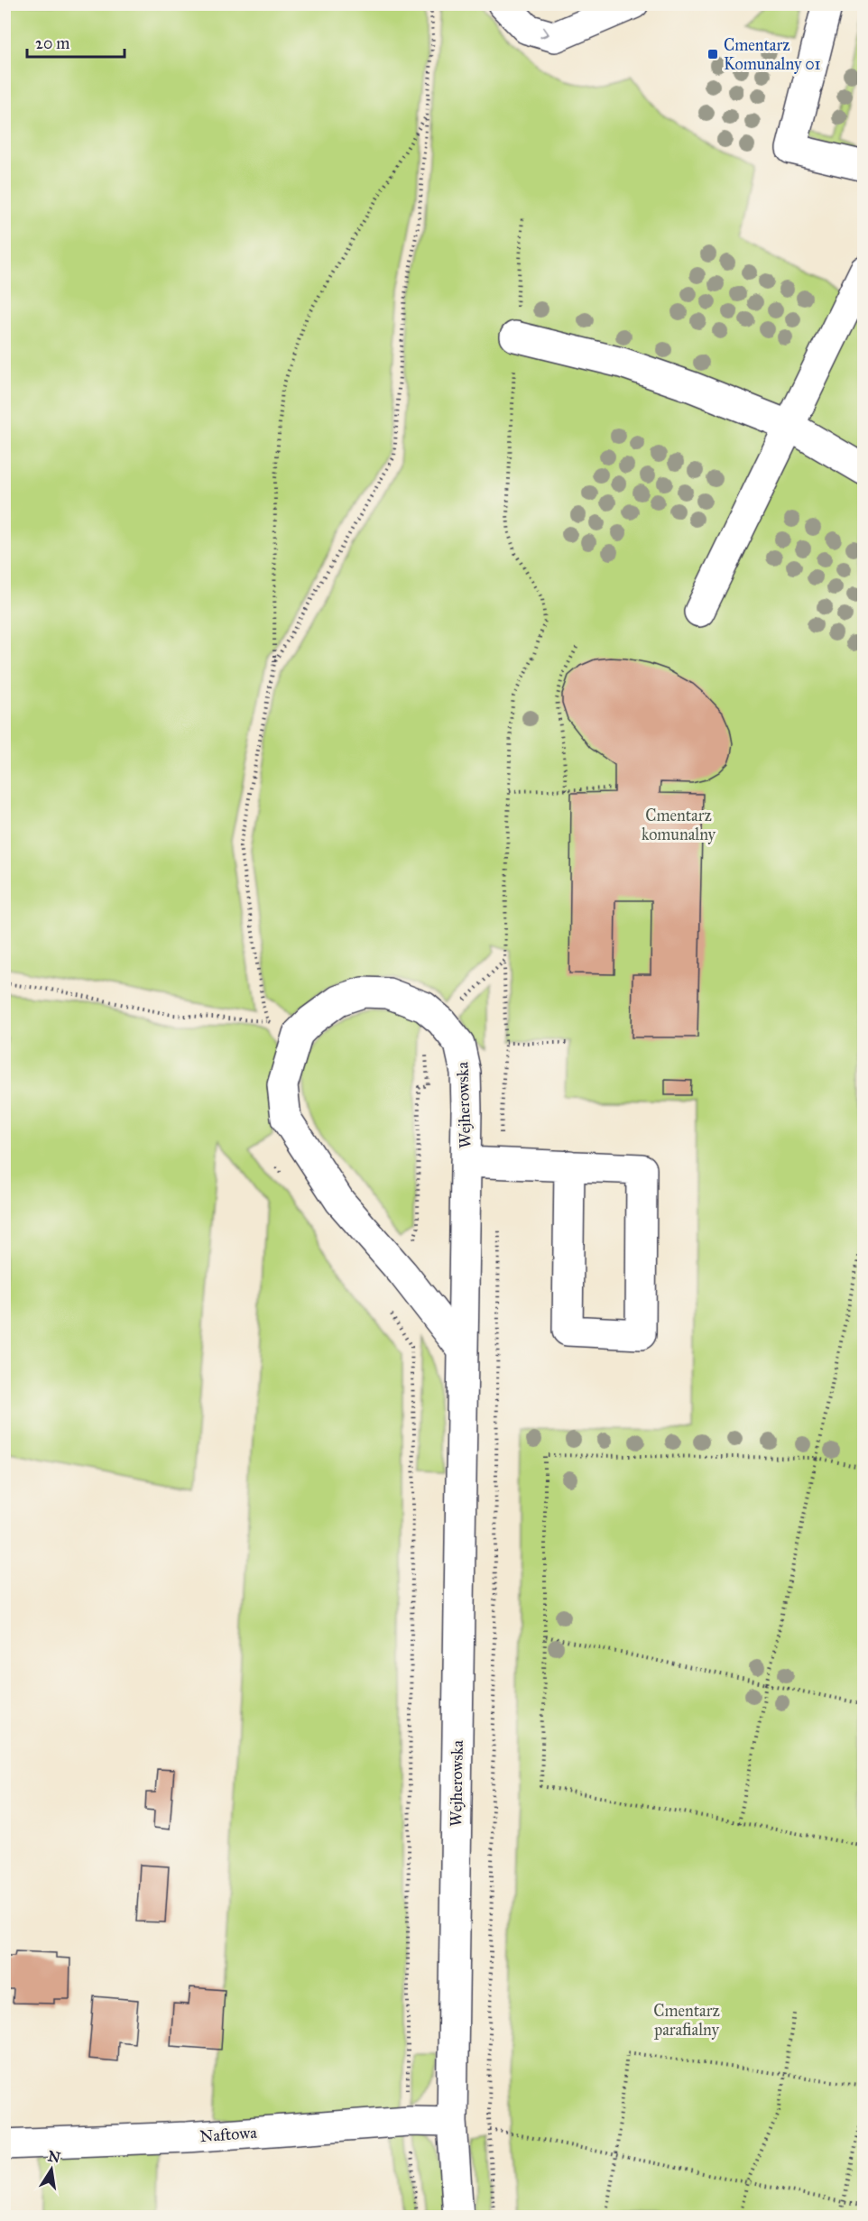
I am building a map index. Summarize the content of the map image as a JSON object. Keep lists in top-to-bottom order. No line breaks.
{"streets":{"street":["Wejherowska","Naftowa"]},"crossings":[["Wejherowska","Naftowa"]],"parks":["Cmentarz komunalny","Cmentarz parafialny"],"places":{"transit":["Cmentarz Komunalny 01"]},"scale_bar":"20 m","north":"top"}
